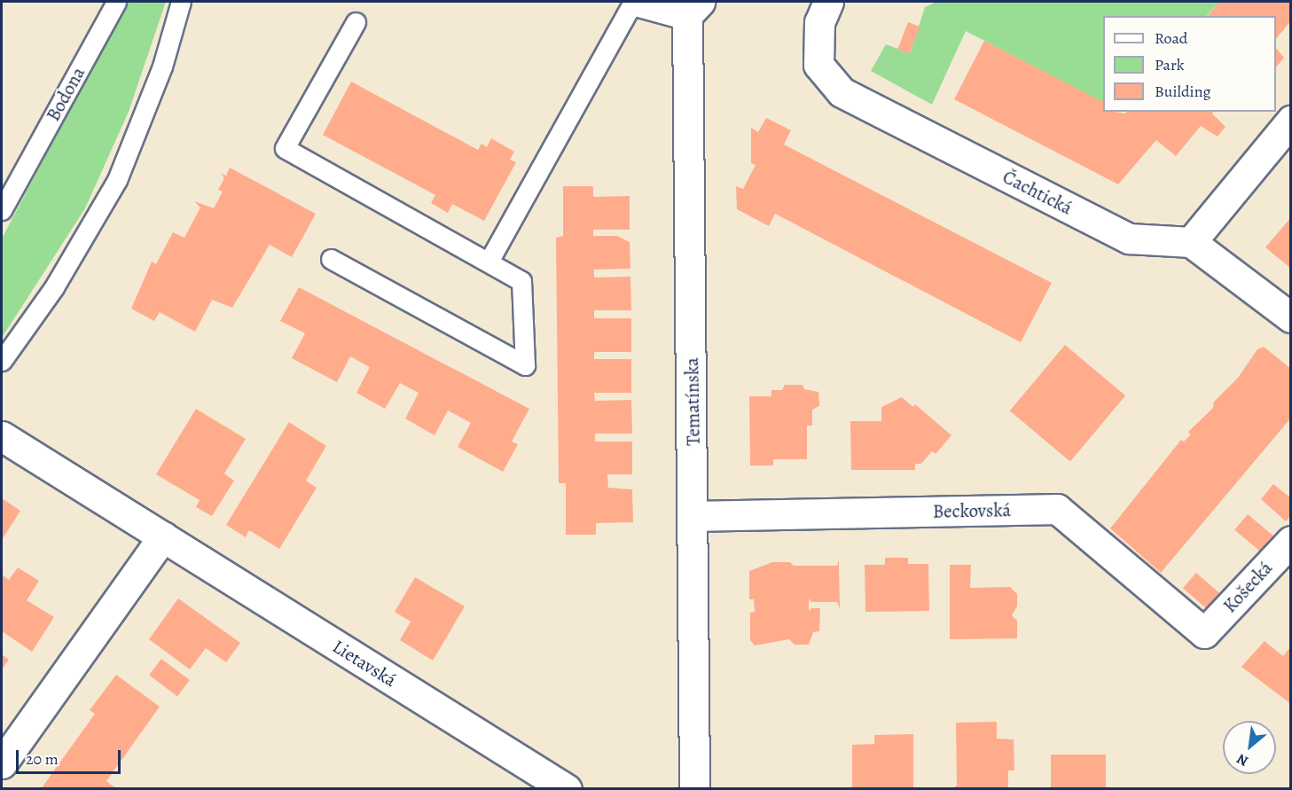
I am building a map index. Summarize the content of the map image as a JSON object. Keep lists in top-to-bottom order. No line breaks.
{"streets":{"street":["Čachtická","Tematínska","Beckovská","Košecká","Lietavská"],"lane":["Bodona"]},"crossings":[["Tematínska","Beckovská"],["Beckovská","Košecká"]],"legend":["Road","Park","Building"],"scale_bar":"20 m","north":"bottom left"}
